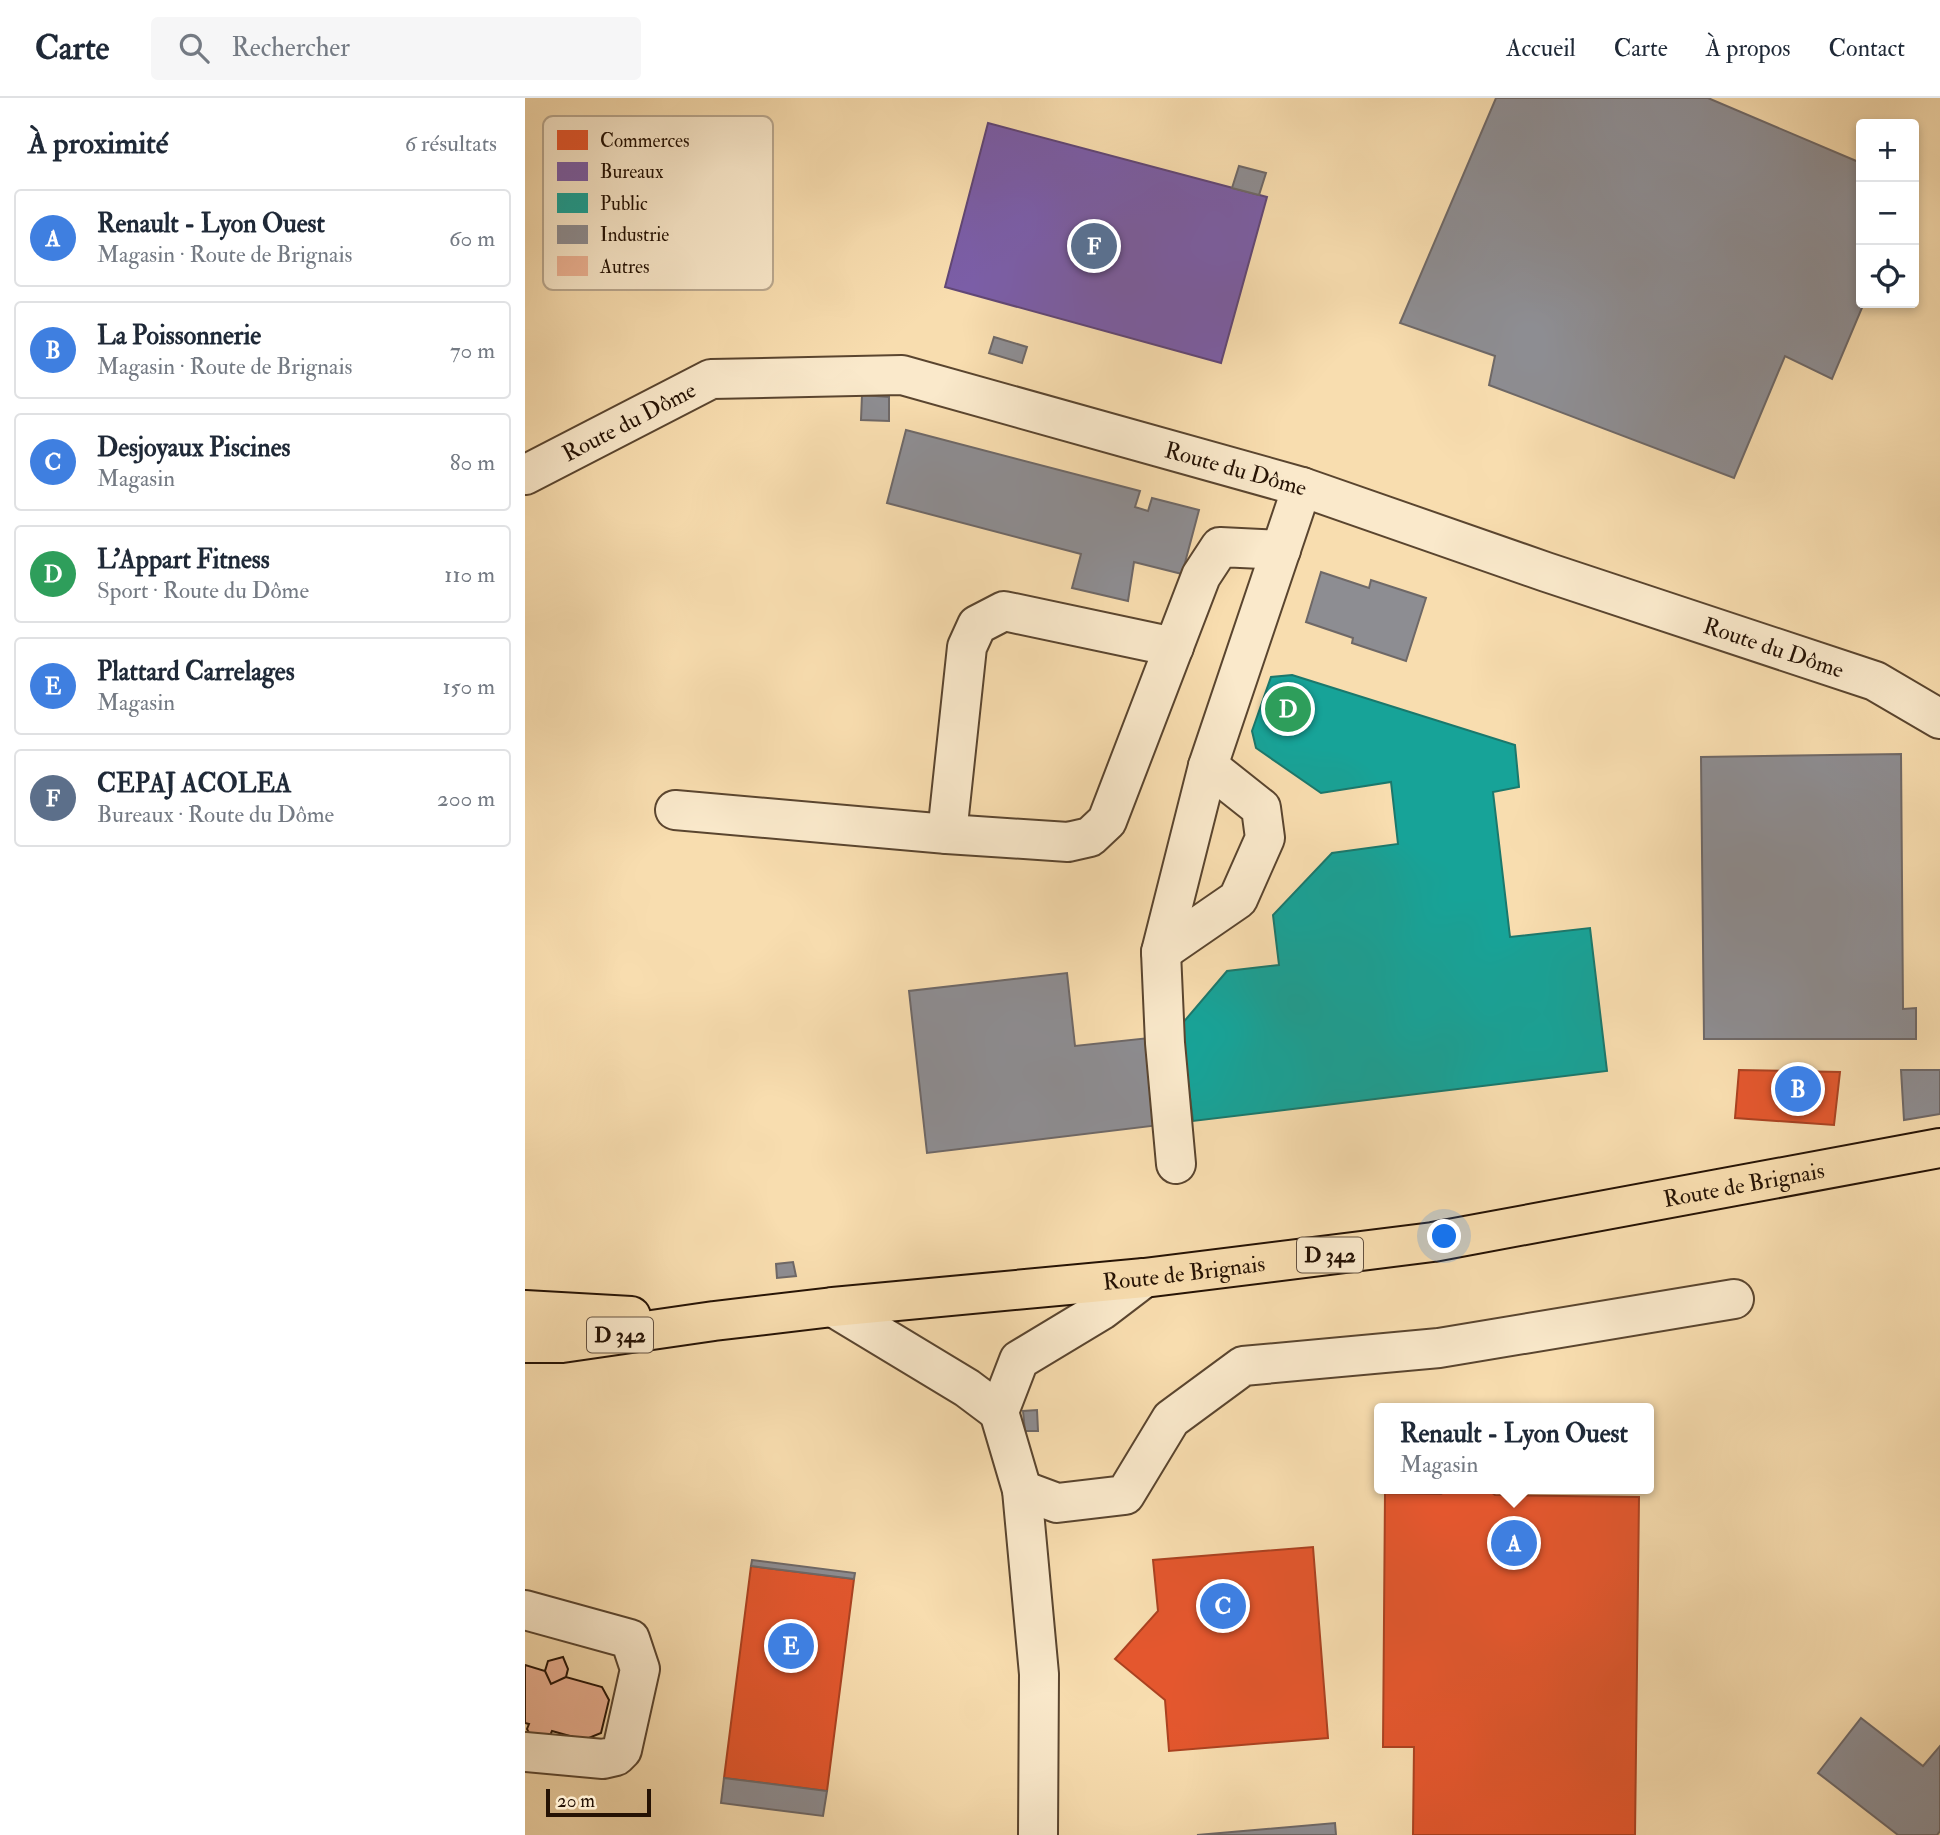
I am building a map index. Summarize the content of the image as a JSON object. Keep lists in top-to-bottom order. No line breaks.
{"streets":{"main road":["Route de Brignais","D 342"],"street":["Route du Dôme"]},"legend":["Commerces","Bureaux","Public","Industrie","Autres"],"scale_bar":"20 m","page":{"header":"Carte","search":"Rechercher","nav":["Accueil","Carte","À propos","Contact"],"heading":["À proximité","6 résultats"],"map_buttons":["+","−"],"list":[{"mark":"A","name":"Renault - Lyon Ouest","note":"Magasin · Route de Brignais","value":"60 m"},{"mark":"B","name":"La Poissonnerie","note":"Magasin · Route de Brignais","value":"70 m"},{"mark":"C","name":"Desjoyaux Piscines","note":"Magasin","value":"80 m"},{"mark":"D","name":"L'Appart Fitness","note":"Sport · Route du Dôme","value":"110 m"},{"mark":"E","name":"Plattard Carrelages","note":"Magasin","value":"150 m"},{"mark":"F","name":"CEPAJ ACOLEA","note":"Bureaux · Route du Dôme","value":"200 m"}],"pins":["F","D","B","A","C","E"],"popup":["Renault - Lyon Ouest","Magasin"],"scale":"20 m"}}
